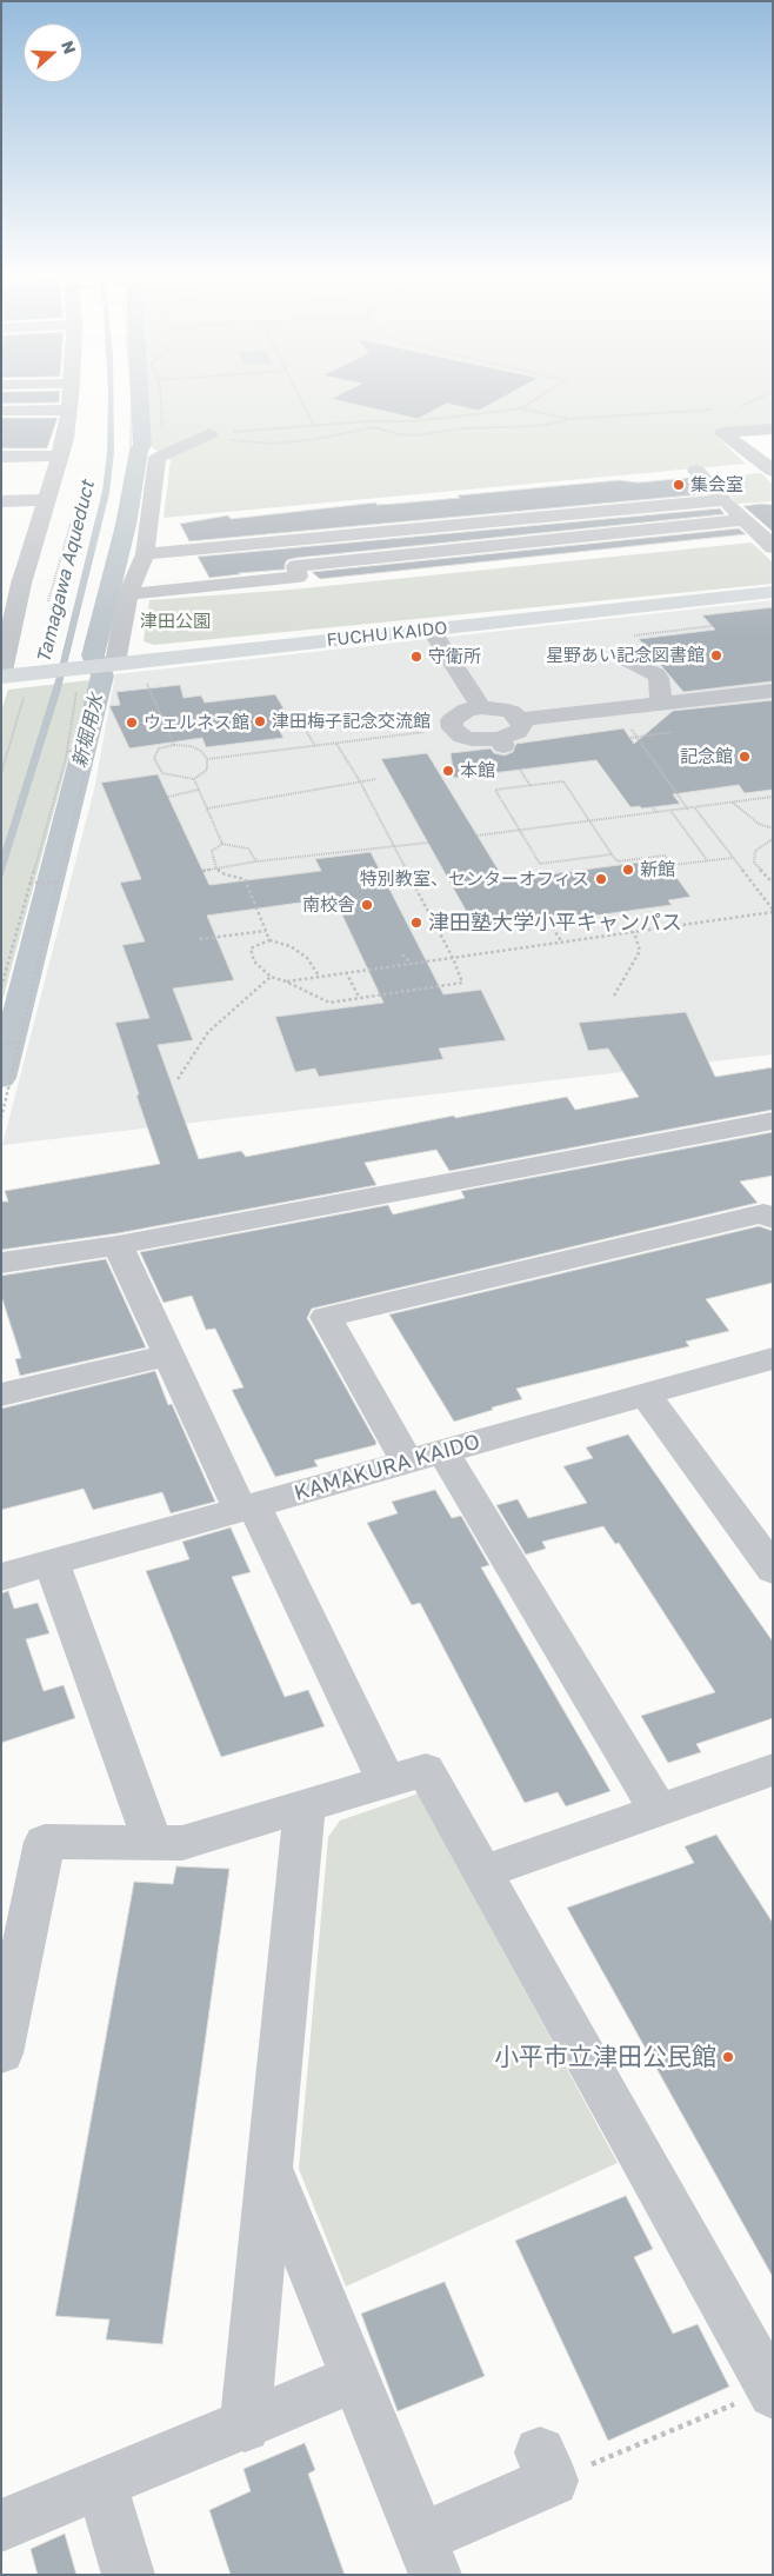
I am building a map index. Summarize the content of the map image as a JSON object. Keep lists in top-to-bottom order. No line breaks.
{"streets":{"main road":["FUCHU KAIDO"],"street":["KAMAKURA KAIDO"]},"water":["Tamagawa Aqueduct","新堀用水"],"parks":["津田公園"],"places":["集会室","星野あい記念図書館","守衛所","津田梅子記念交流館","ウェルネス館","記念館","本館","新館","特別教室、センターオフィス","南校舎","津田塾大学小平キャンパス","小平市立津田公民館"],"north":"right"}
